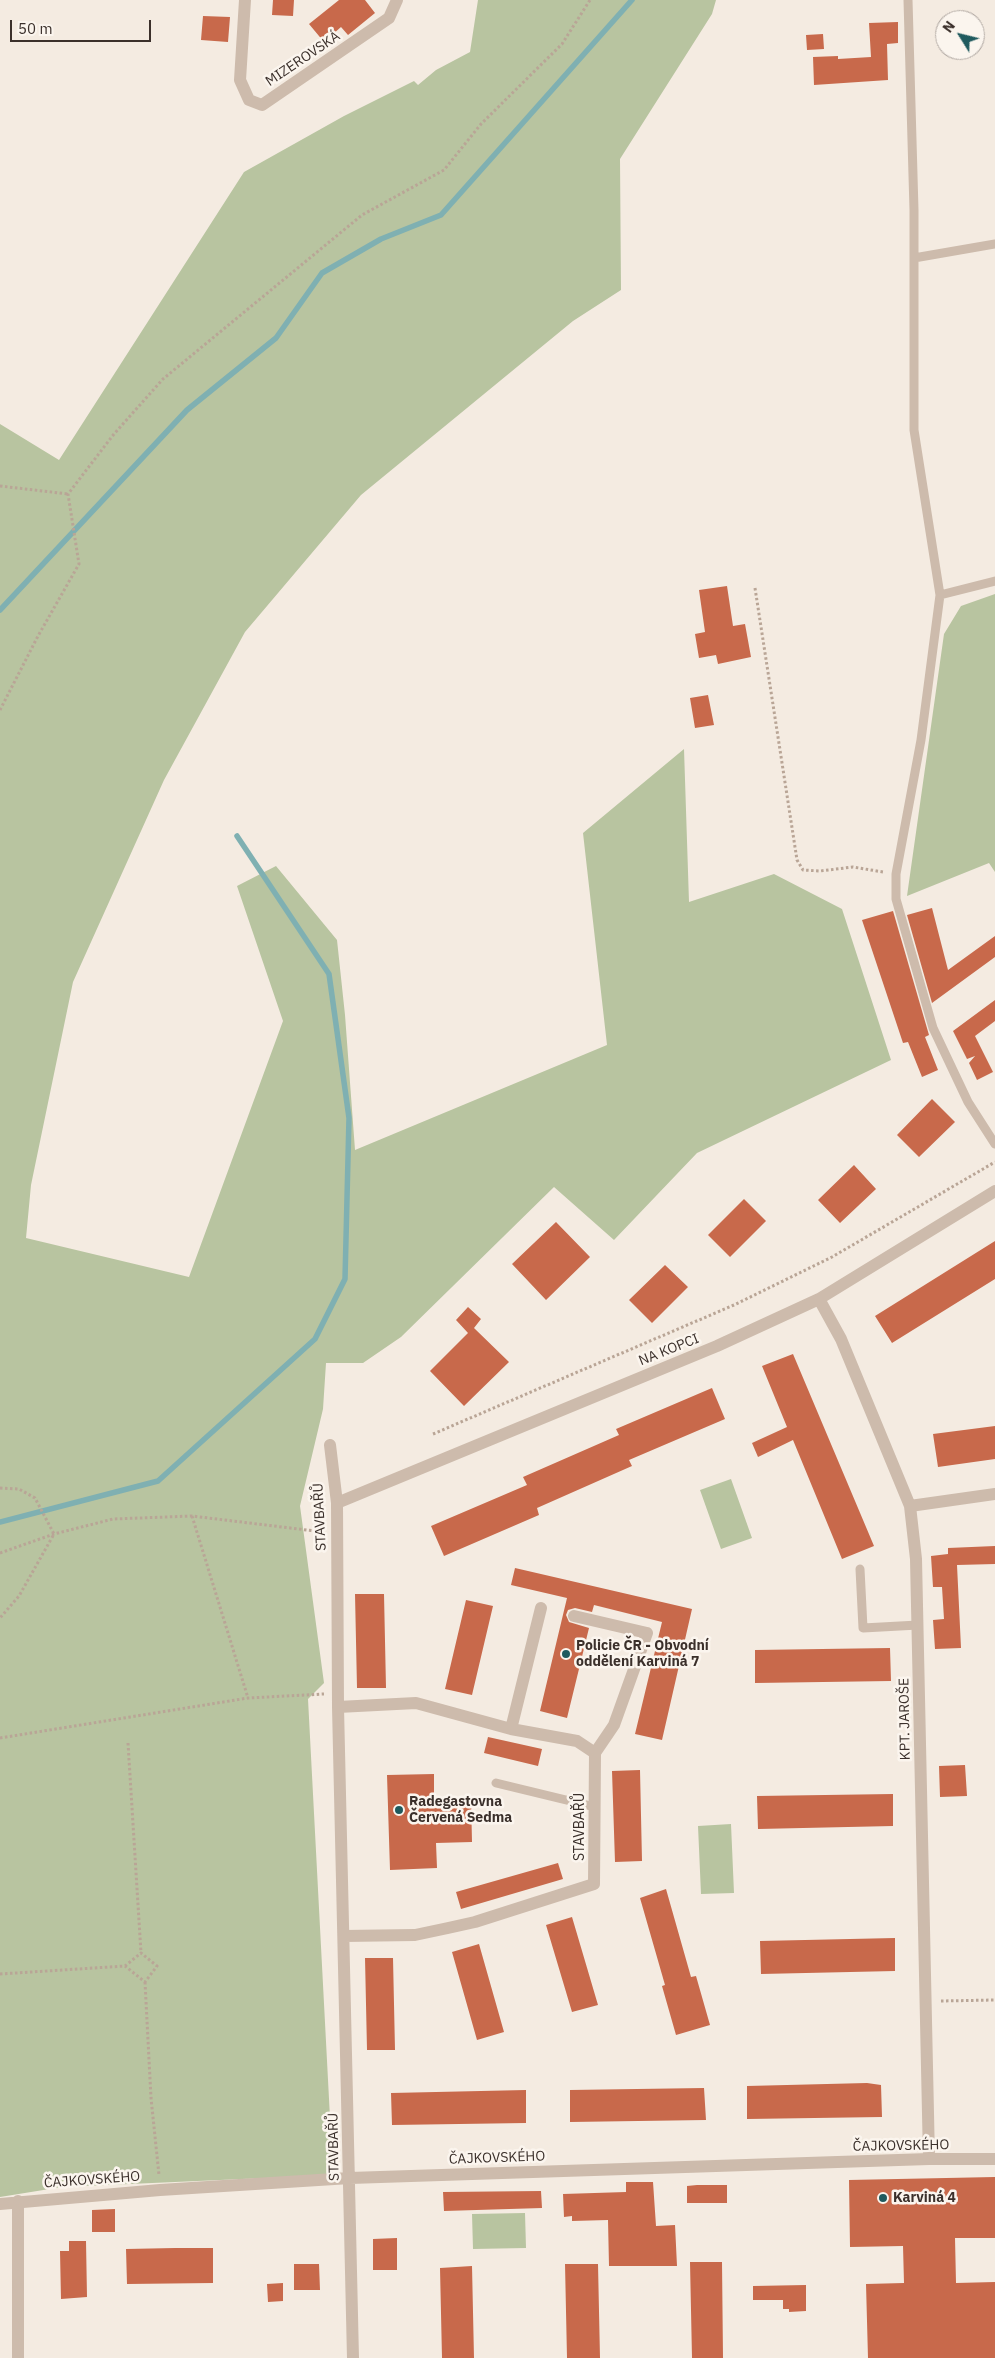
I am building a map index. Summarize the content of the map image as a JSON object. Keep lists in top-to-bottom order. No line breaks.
{"streets":{"street":["MIZEROVSKÁ","NA KOPCI","STAVBAŘŮ","KPT. JAROŠE","ČAJKOVSKÉHO"]},"crossings":[["NA KOPCI","STAVBAŘŮ"],["NA KOPCI","KPT. JAROŠE"],["STAVBAŘŮ","ČAJKOVSKÉHO"],["KPT. JAROŠE","ČAJKOVSKÉHO"]],"places":["Policie ČR - Obvodní oddělení Karviná 7","Radegastovna Červená Sedma","Karviná 4"],"scale_bar":"50 m","north":"top left"}
